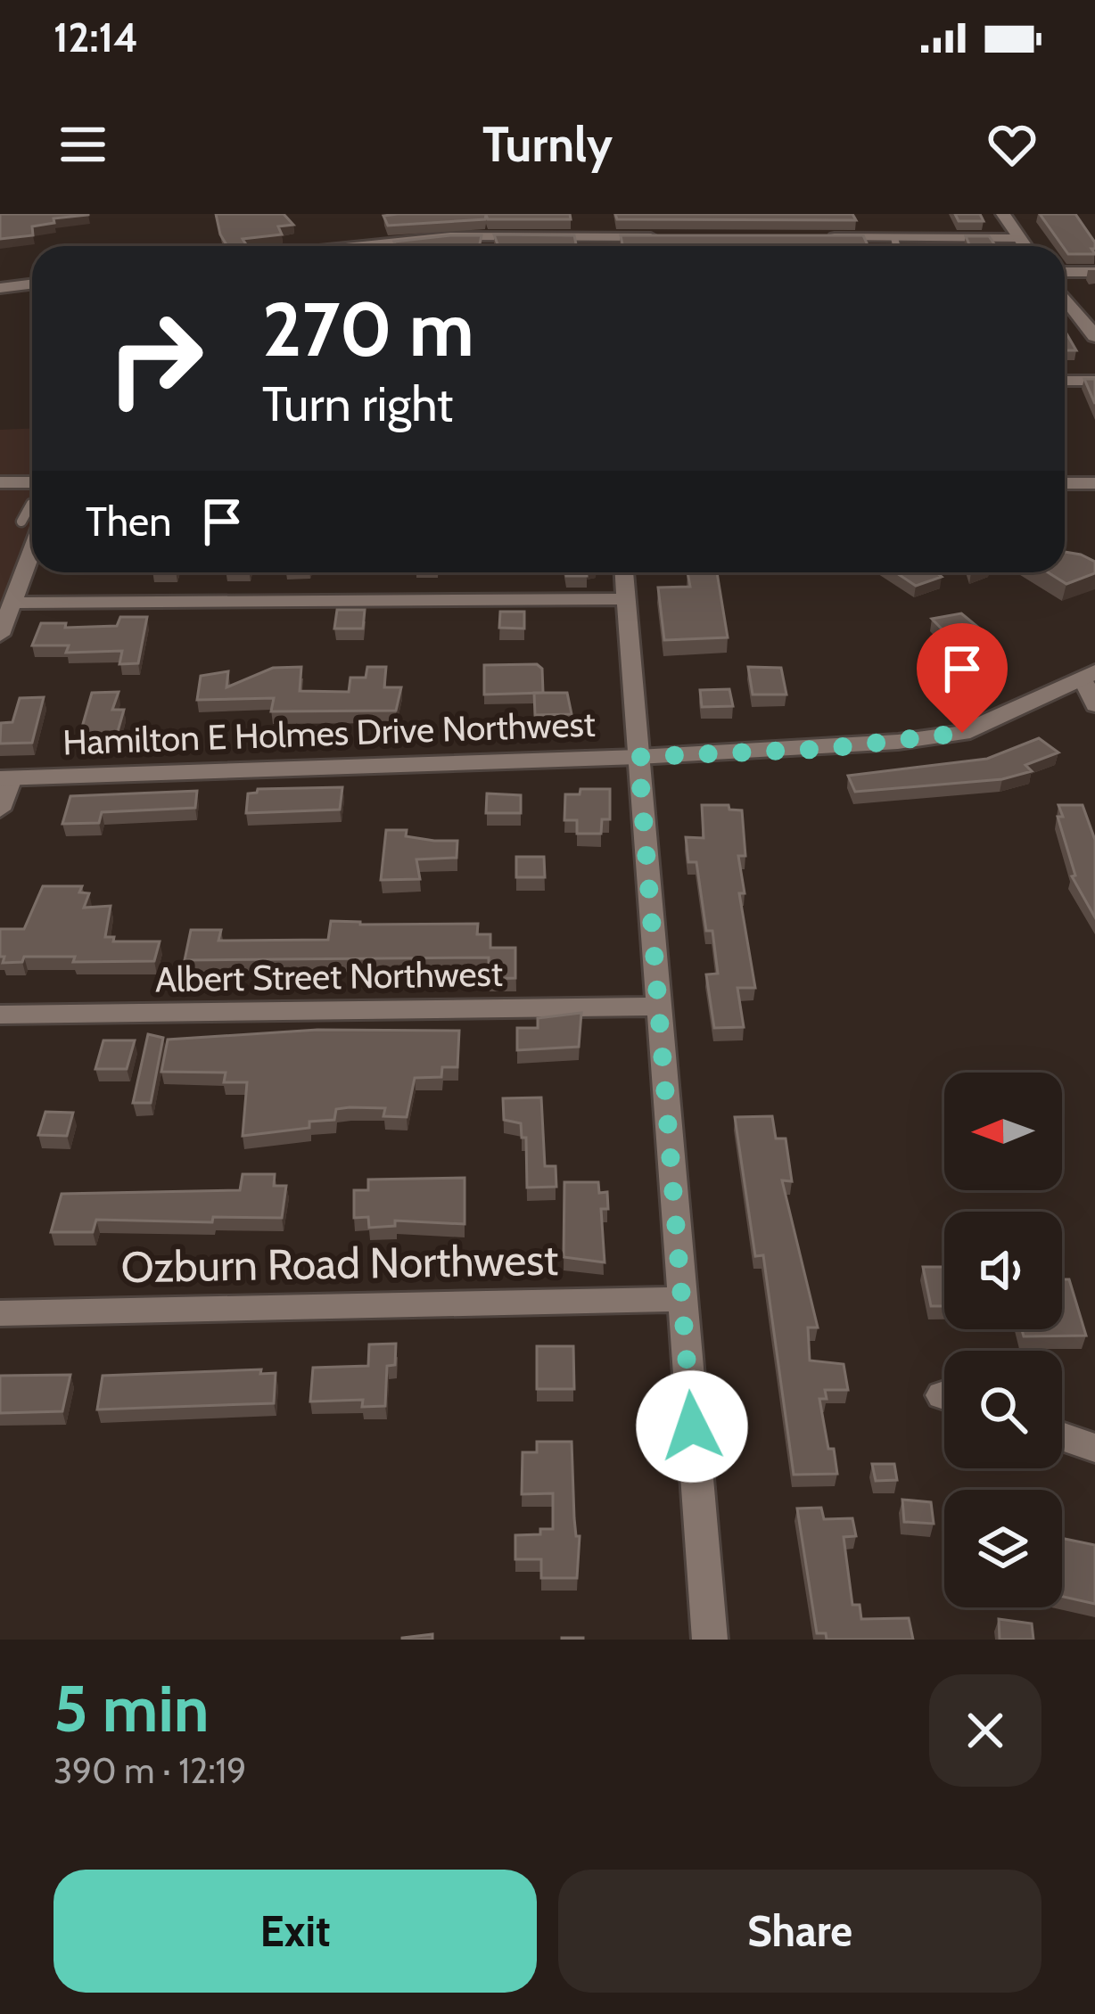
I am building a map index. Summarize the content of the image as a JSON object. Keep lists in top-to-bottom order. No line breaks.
{"streets":{"main road":["Hamilton E Holmes Drive Northwest"],"street":["Albert Street Northwest","Ozburn Road Northwest"]},"north":"left","page":{"status":"12:14","header":"Turnly","turn":["270 m","Turn right"],"then":"Then","heading":["5 min","390 m · 12:19"],"buttons":["Exit","Share"]}}
